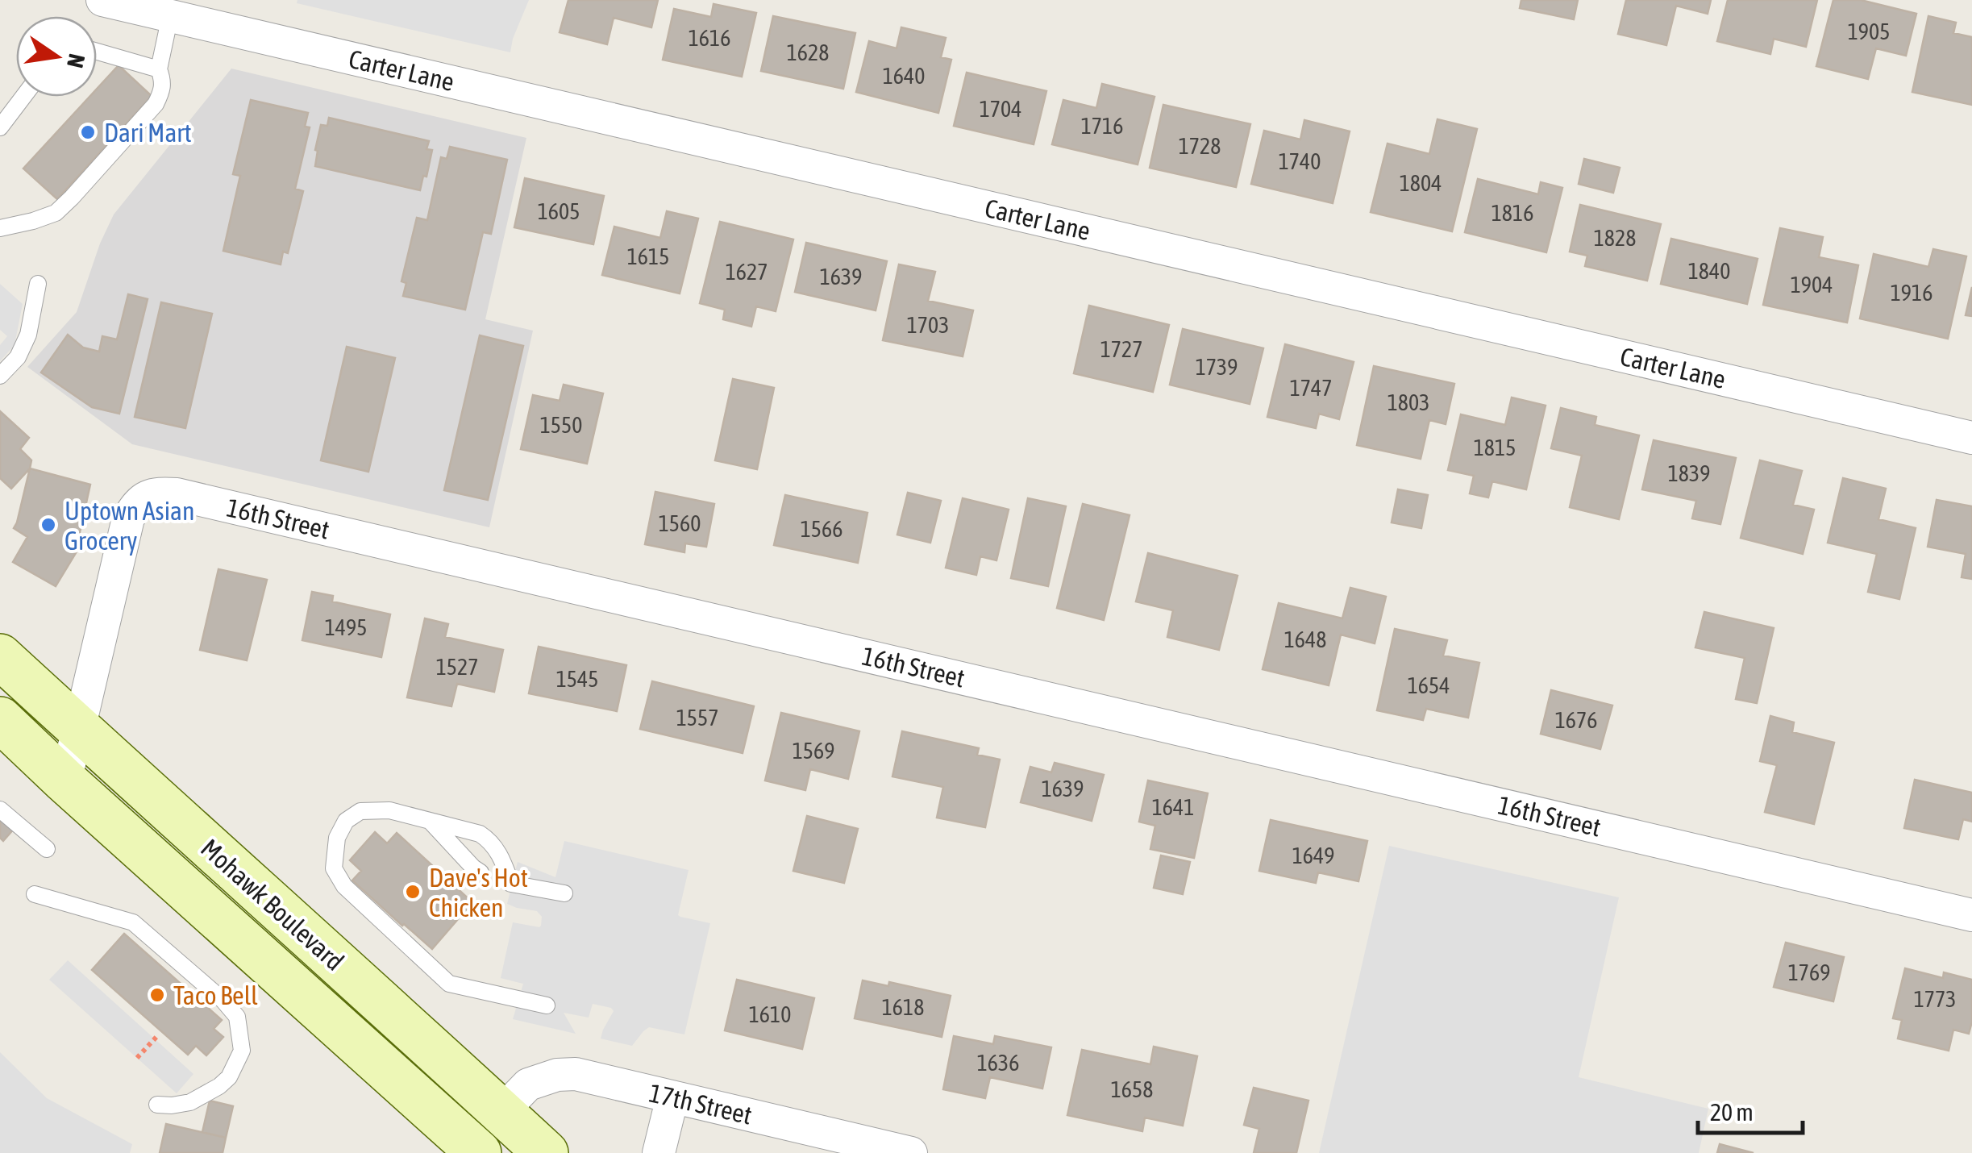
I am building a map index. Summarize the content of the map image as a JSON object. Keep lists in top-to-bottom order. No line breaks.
{"streets":{"main road":["Mohawk Boulevard"],"street":["Carter Lane","16th Street","17th Street"]},"crossings":[["16th Street","Mohawk Boulevard"],["Mohawk Boulevard","17th Street"]],"places":["Dari Mart","Uptown Asian Grocery","Dave's Hot Chicken","Taco Bell"],"house_numbers":["1905","1616","1628","1640","1704","1716","1728","1740","1804","1605","1816","1828","1615","1840","1627","1639","1904","1916","1703","1727","1739","1747","1803","1550","1815","1839","1560","1566","1495","1648","1527","1545","1654","1557","1676","1569","1639","1641","1649","1769","1773","1618","1610","1636","1658"],"scale_bar":"20 m","north":"right"}
